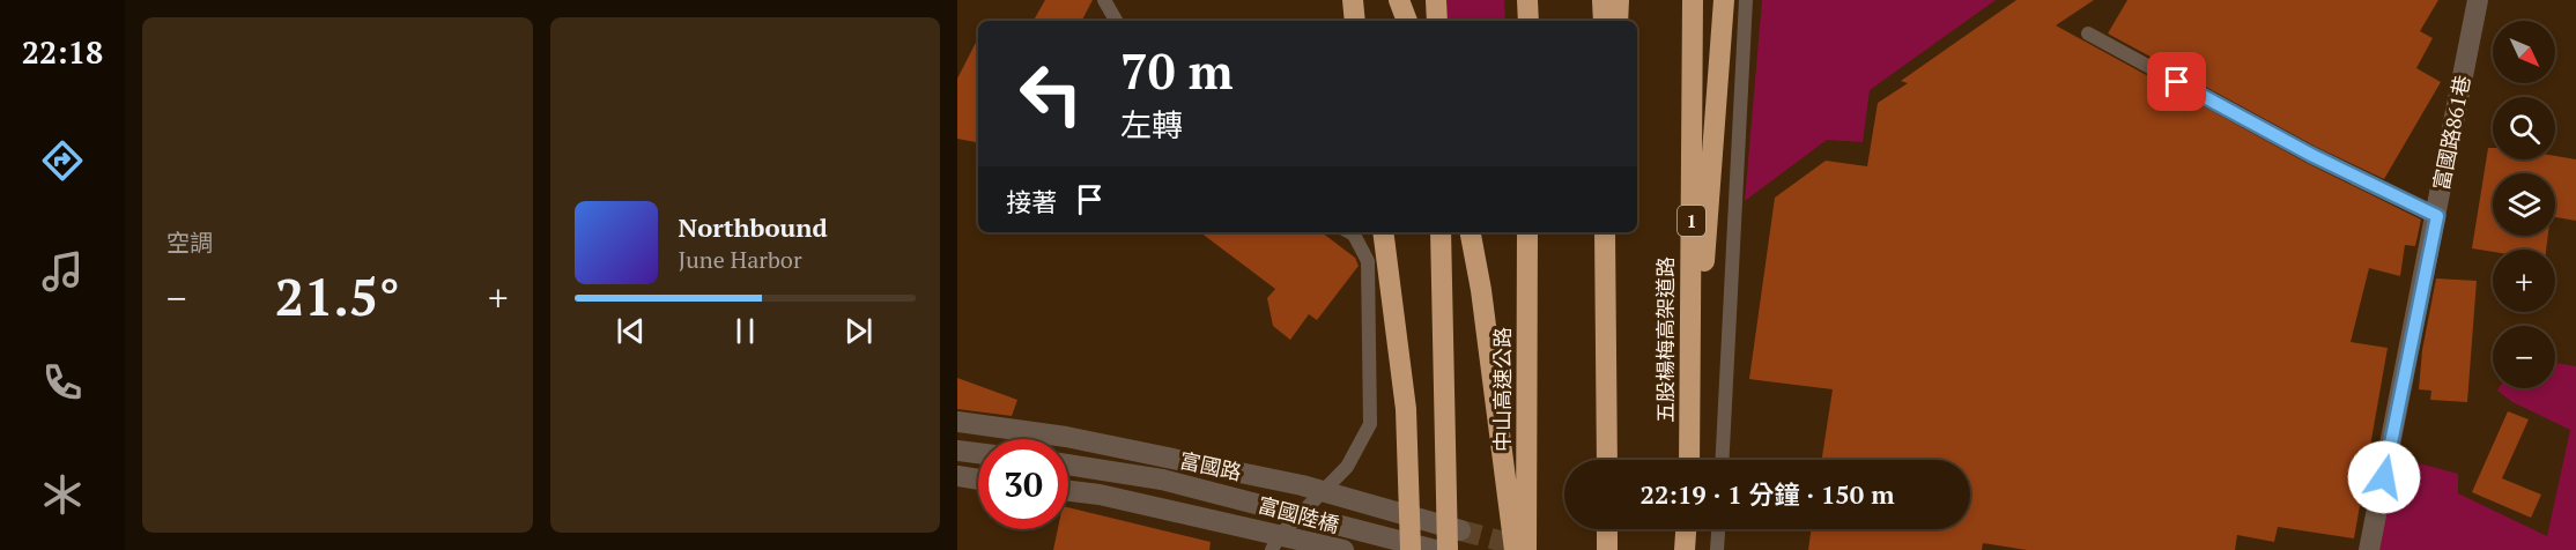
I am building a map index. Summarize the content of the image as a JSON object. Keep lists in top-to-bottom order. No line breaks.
{"streets":{"highway":["1","五股楊梅高架道路","中山高速公路"],"street":["富國路861巷","富國路","富國陸橋"]},"crossings":[["富國路","富國陸橋"]],"north":"bottom right","page":{"tabs":"22:18","tile":"空調","map_buttons":["+","−"],"turn":["70 m","左轉"],"then":"接著","song":["Northbound","June Harbor"],"heat":["−","21.5°","+"],"limit":"30","trip":"22:19 · 1 分鐘 · 150 m"}}
